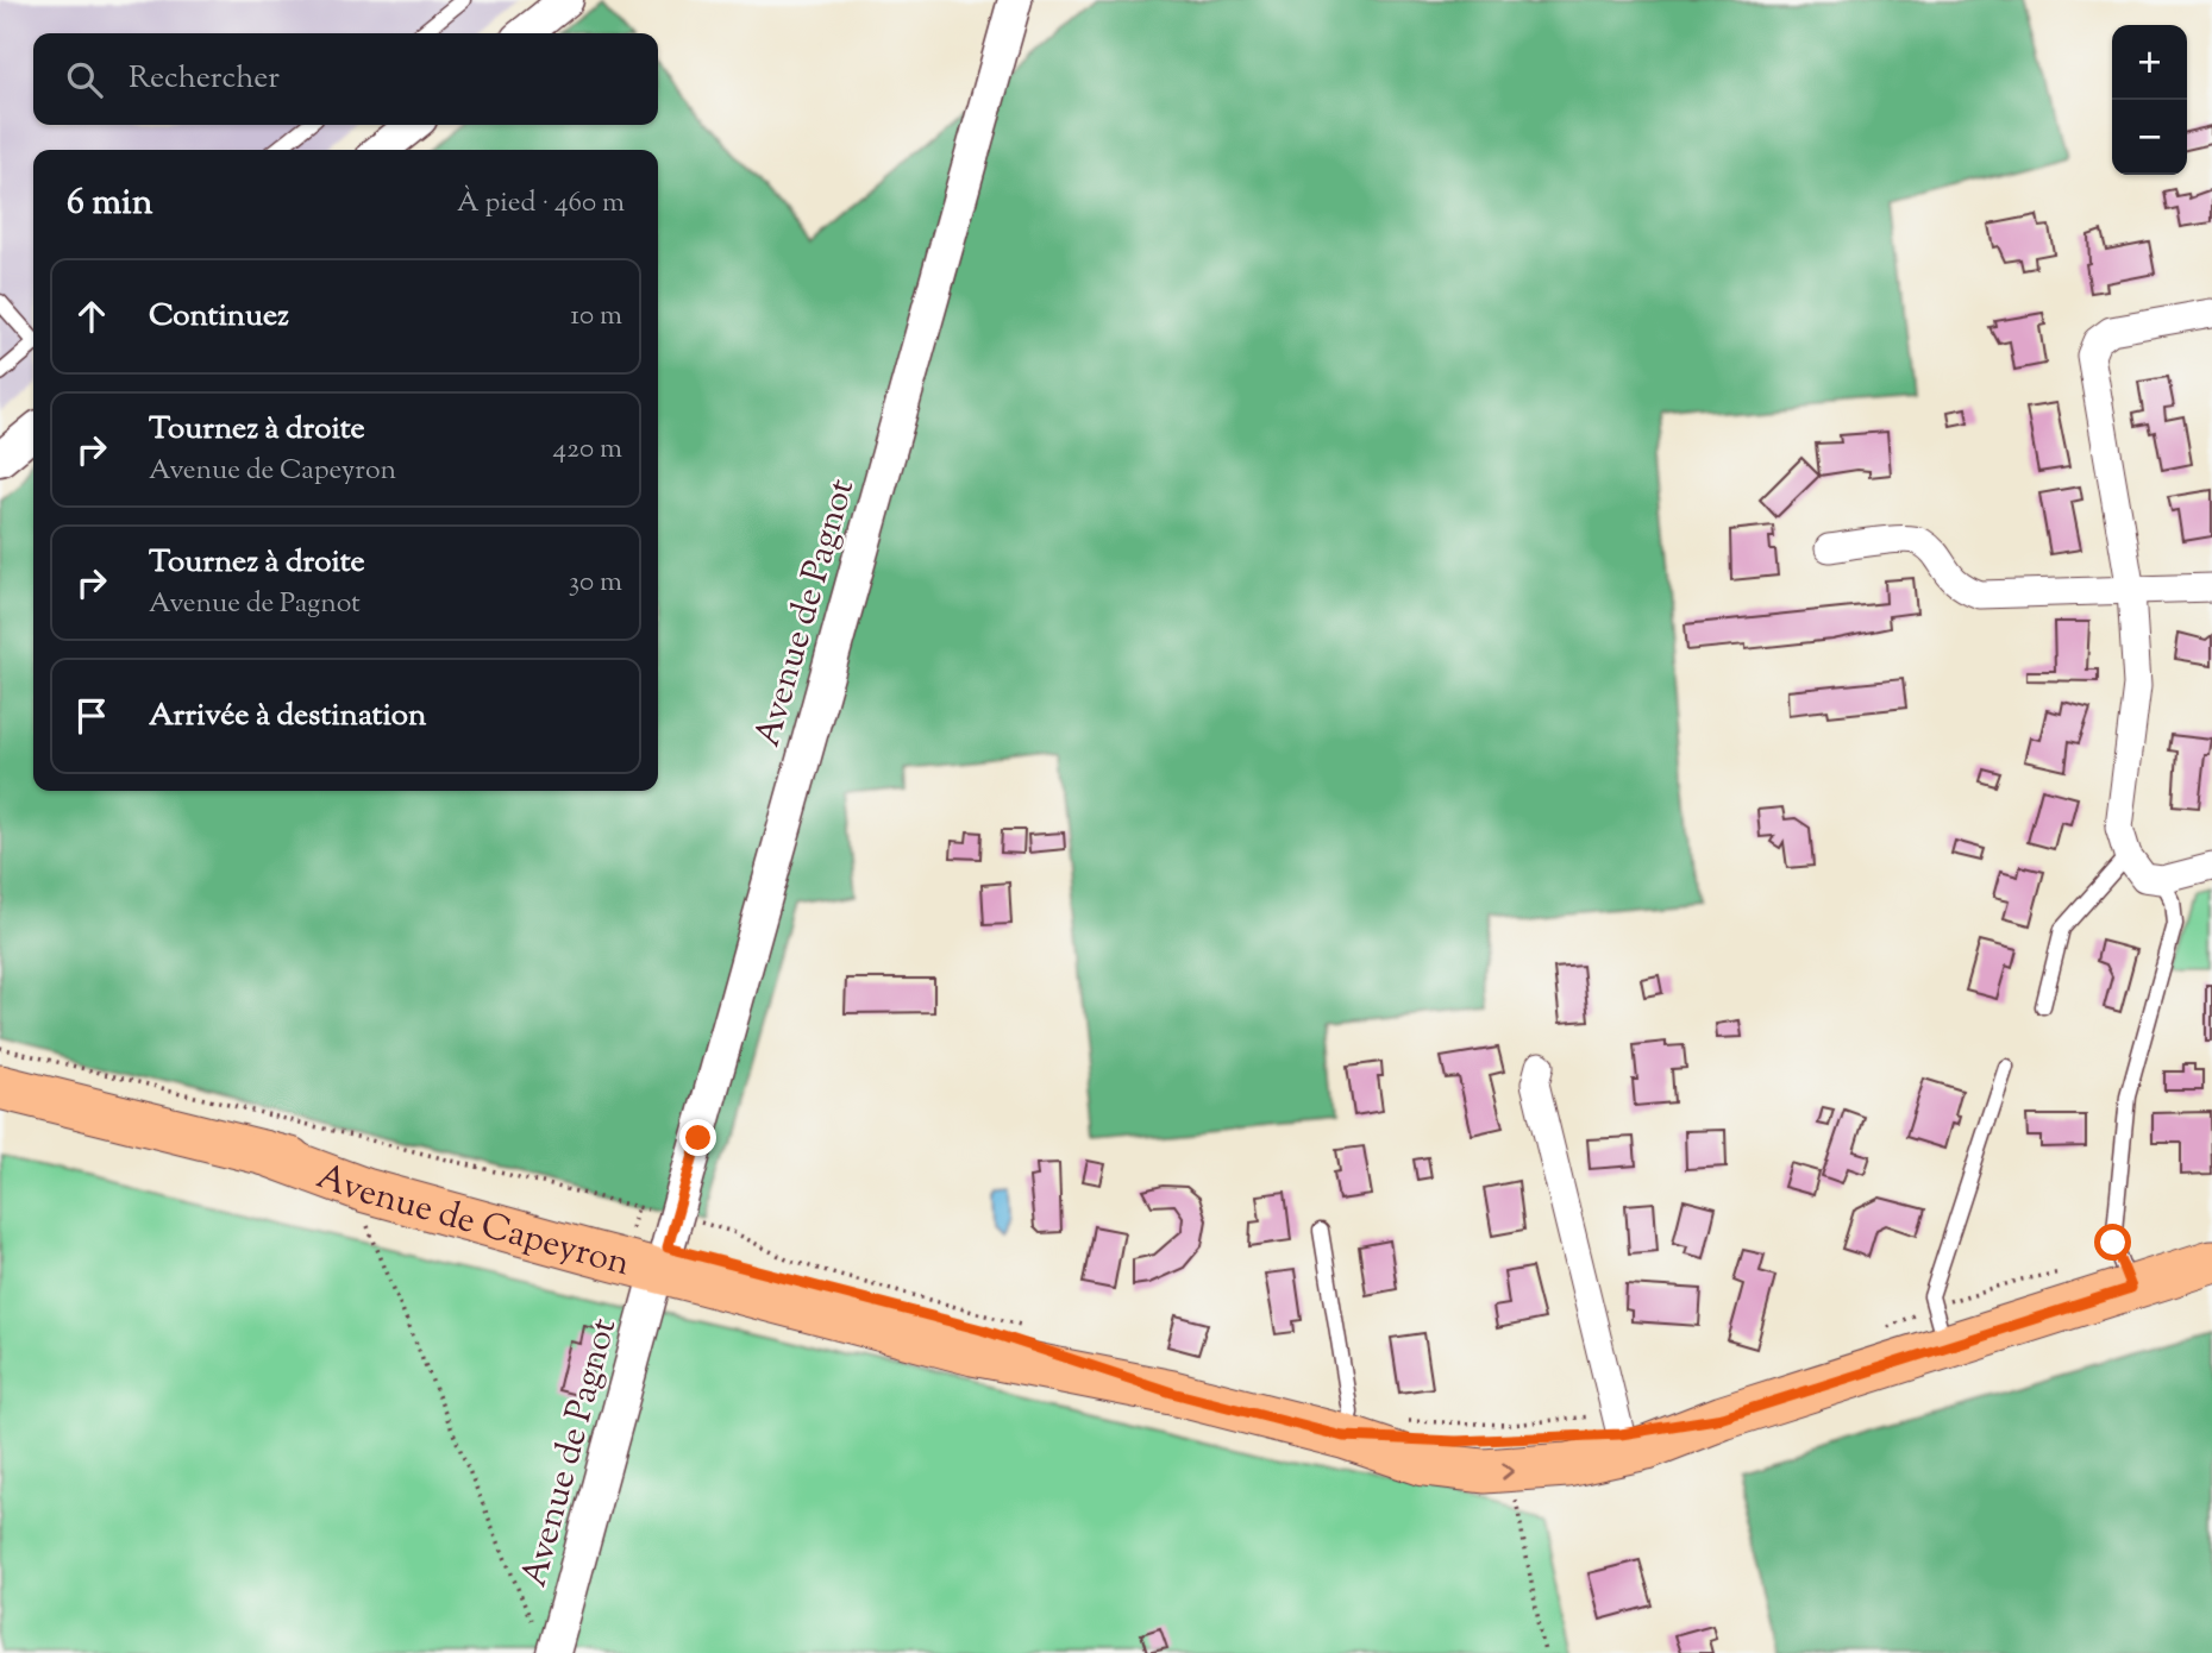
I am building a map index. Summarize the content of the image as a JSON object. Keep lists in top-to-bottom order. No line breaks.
{"streets":{"main road":["Avenue de Capeyron"],"street":["Avenue de Pagnot"]},"crossings":[["Avenue de Pagnot","Avenue de Capeyron"]],"page":{"map_buttons":["+","−"],"search":"Rechercher","heading":["6 min","À pied · 460 m"],"list":[["Continuez","10 m"],["Tournez à droite","Avenue de Capeyron","420 m"],["Tournez à droite","Avenue de Pagnot","30 m"],"Arrivée à destination"]}}
